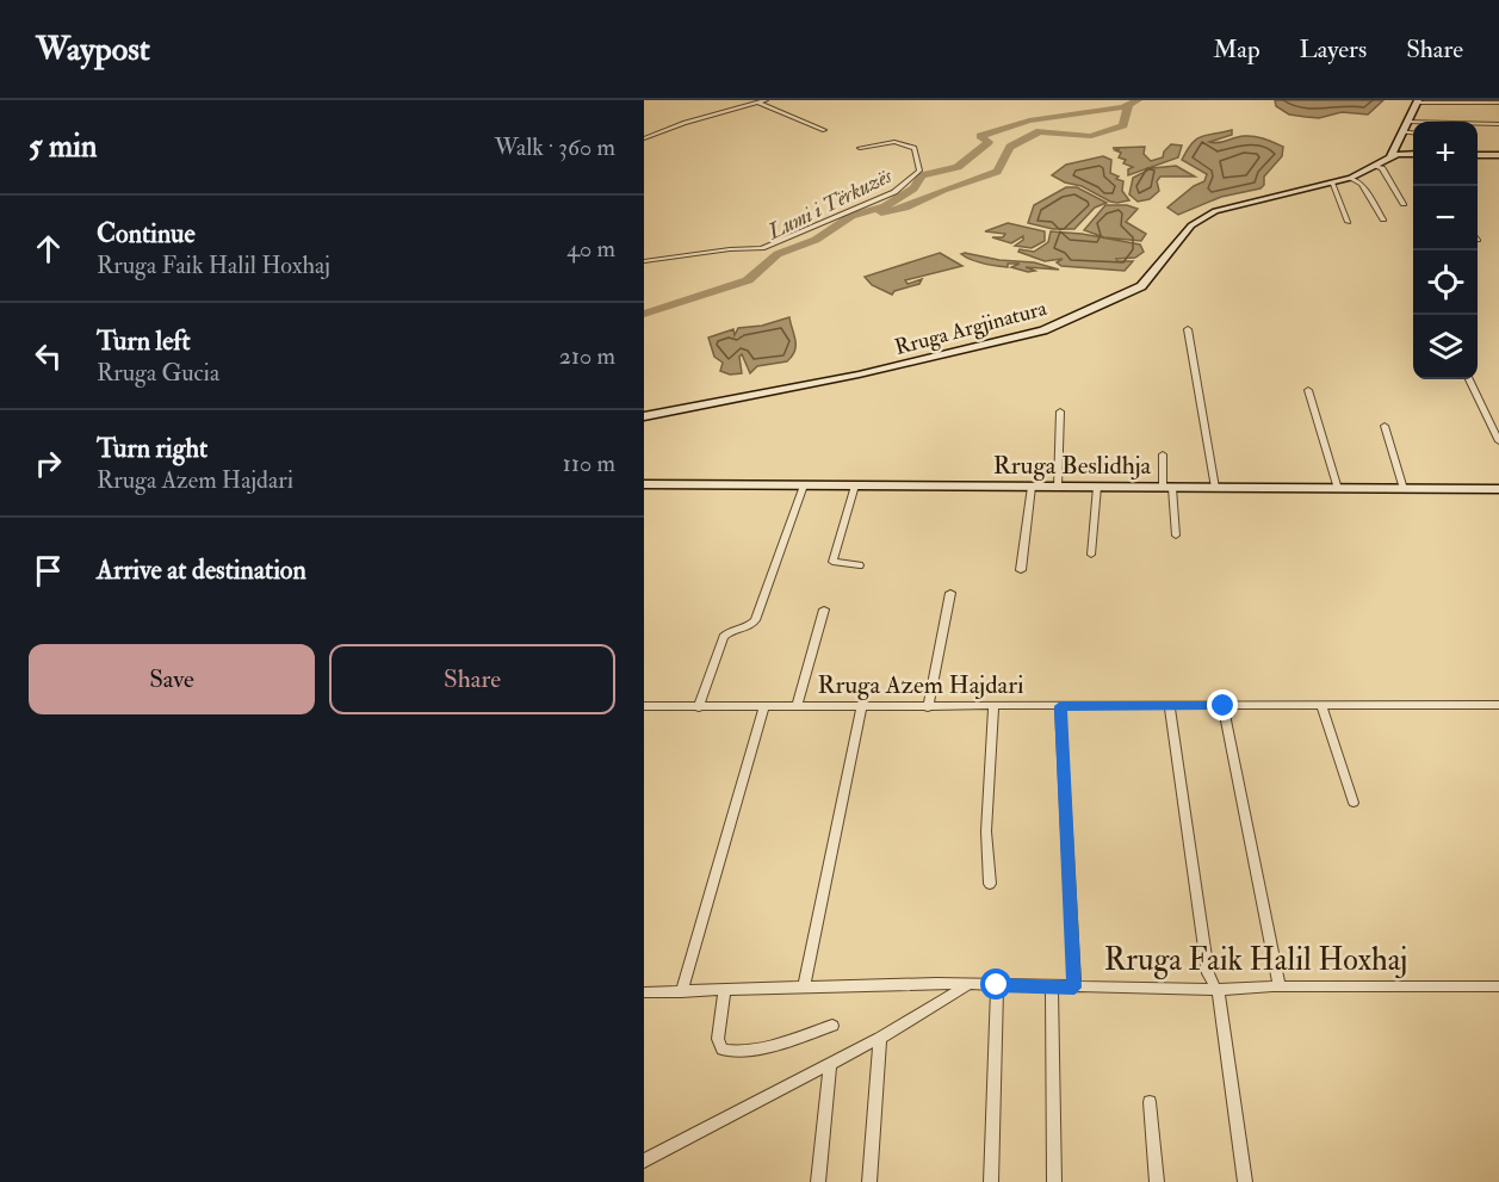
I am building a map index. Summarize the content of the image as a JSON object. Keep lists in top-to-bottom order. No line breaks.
{"streets":{"street":["Rruga Argjinatura","Rruga Beslidhja","Rruga Azem Hajdari","Rruga Faik Halil Hoxhaj"]},"water":["Lumi i Tërkuzës"],"page":{"header":"Waypost","nav":["Map","Layers","Share"],"heading":["5 min","Walk · 360 m"],"map_buttons":["+","−"],"list":[["Continue","Rruga Faik Halil Hoxhaj","40 m"],["Turn left","Rruga Gucia","210 m"],["Turn right","Rruga Azem Hajdari","110 m"],"Arrive at destination"],"buttons":["Save","Share"]}}
